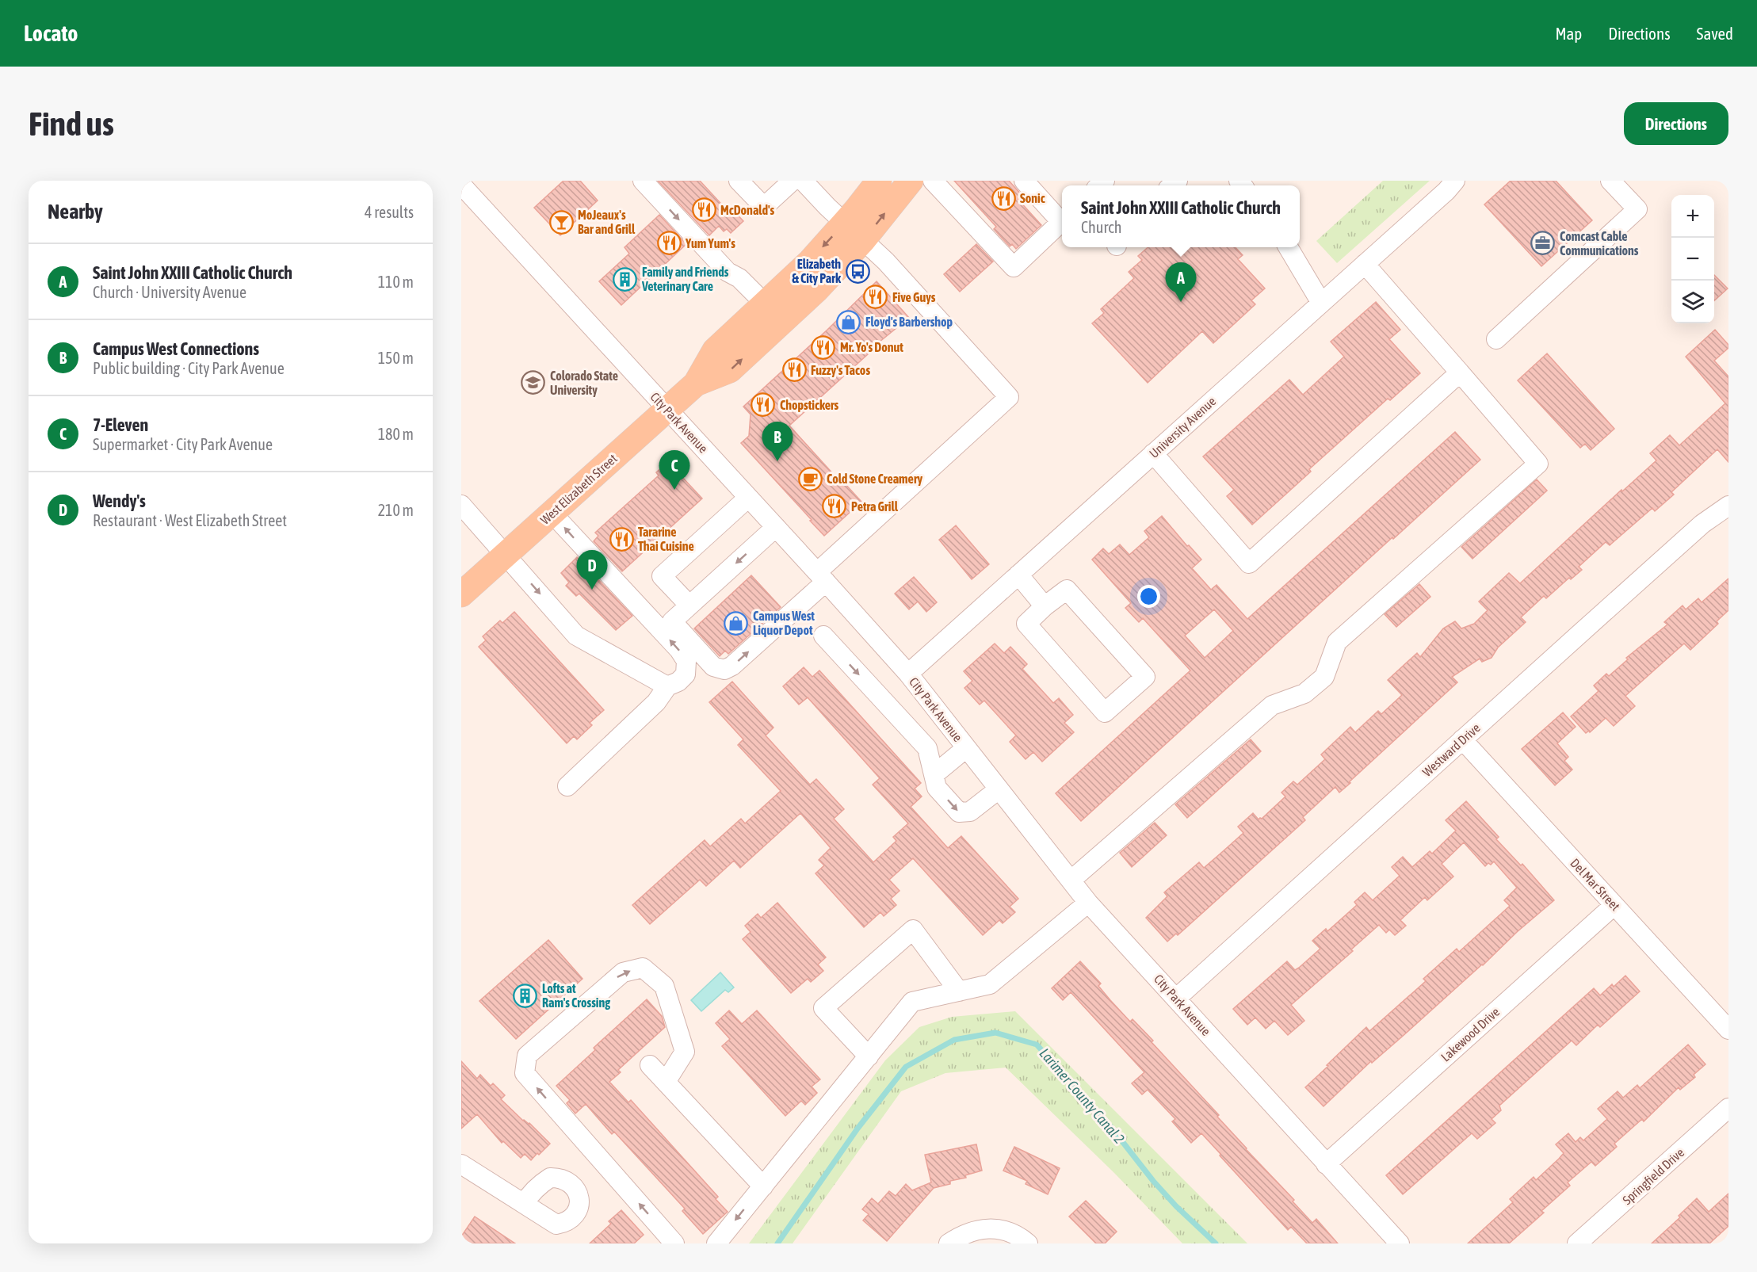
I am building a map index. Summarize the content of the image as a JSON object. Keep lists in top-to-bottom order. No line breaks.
{"streets":{"main road":["West Elizabeth Street"],"street":["City Park Avenue","University Avenue","Westward Drive","Del Mar Street","Lakewood Drive","Springfield Drive"]},"crossings":[["City Park Avenue","University Avenue"],["City Park Avenue","West Elizabeth Street"],["City Park Avenue","Westward Drive"],["City Park Avenue","Lakewood Drive"],["Westward Drive","Del Mar Street"],["Del Mar Street","Lakewood Drive"]],"water":["Larimer County Canal 2"],"places":{"restaurant":["Sonic","McDonald's","Yum Yum's","Five Guys","Mr. Yo's Donut","Fuzzy's Tacos","Chopstickers","Petra Grill","Tararine Thai Cuisine"],"bar":["MoJeaux's Bar and Grill"],"office":["Comcast Cable Communications"],"bus stop":["Elizabeth & City Park"],"building":["Family and Friends Veterinary Care","Lofts at Ram's Crossing"],"shop":["Floyd's Barbershop","Campus West Liquor Depot"],"school or university":["Colorado State University"],"cafe":["Cold Stone Creamery"]},"page":{"header":"Locato","nav":["Map","Directions","Saved"],"buttons":"Directions","title":"Find us","heading":["Nearby","4 results"],"popup":["Saint John XXIII Catholic Church","Church"],"map_buttons":["+","−"],"list":[{"mark":"A","name":"Saint John XXIII Catholic Church","note":"Church · University Avenue","value":"110 m"},{"mark":"B","name":"Campus West Connections","note":"Public building · City Park Avenue","value":"150 m"},{"mark":"C","name":"7-Eleven","note":"Supermarket · City Park Avenue","value":"180 m"},{"mark":"D","name":"Wendy's","note":"Restaurant · West Elizabeth Street","value":"210 m"}],"pins":["A","B","C","D"]}}
